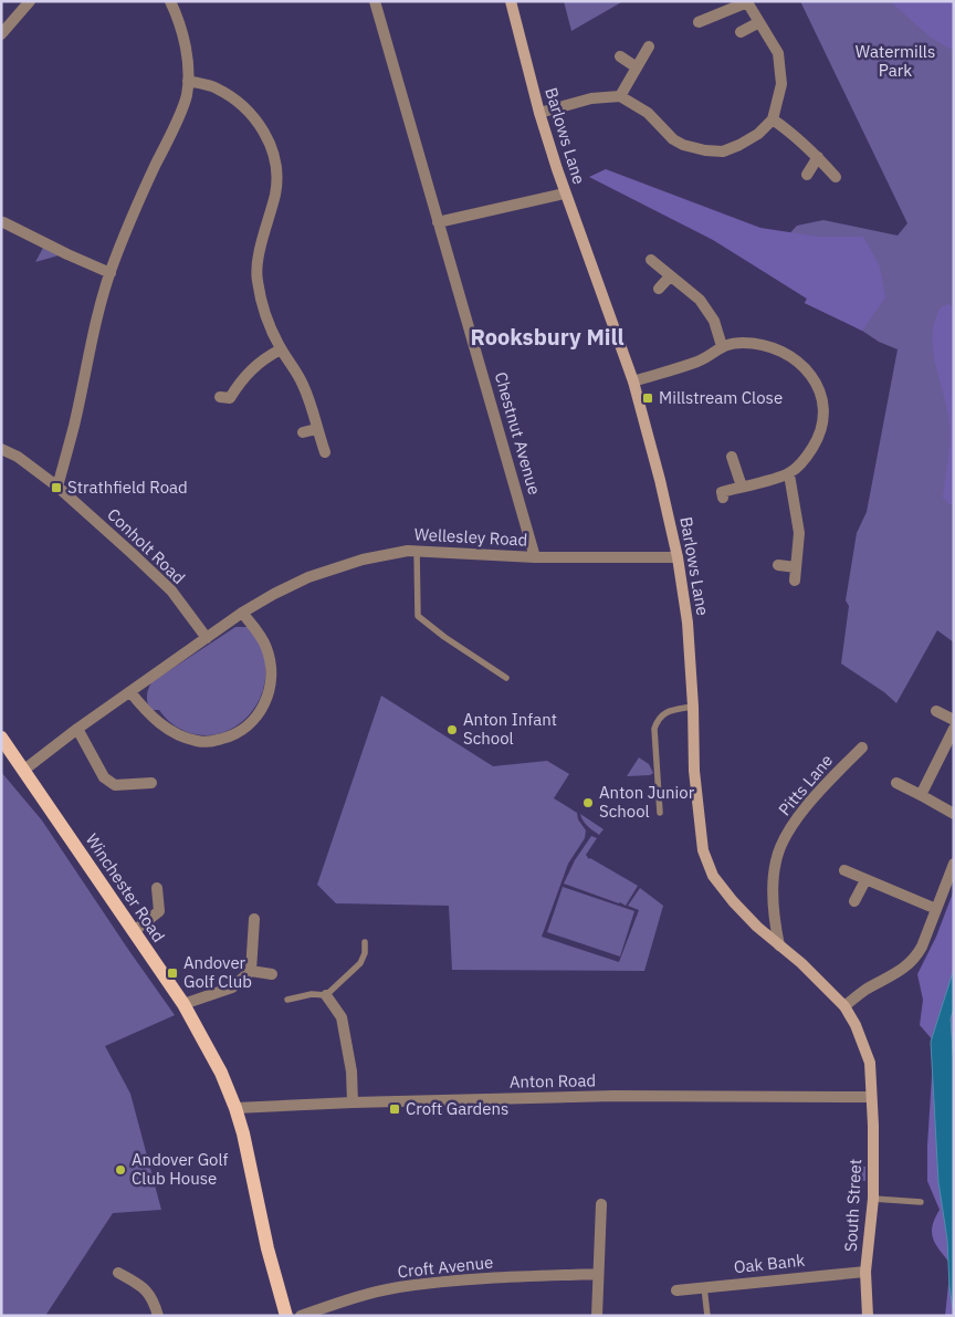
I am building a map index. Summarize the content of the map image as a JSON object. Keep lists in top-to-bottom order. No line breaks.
{"streets":{"main road":["Winchester Road"],"street":["Barlows Lane","Chestnut Avenue","Wellesley Road","Conholt Road","Pitts Lane","Anton Road","South Street","Oak Bank","Croft Avenue"]},"crossings":[["Barlows Lane","Wellesley Road"],["Barlows Lane","Pitts Lane"],["Barlows Lane","Anton Road"],["Barlows Lane","South Street"],["Chestnut Avenue","Wellesley Road"],["Wellesley Road","Conholt Road"],["Wellesley Road","Winchester Road"],["Winchester Road","Anton Road"],["Anton Road","South Street"],["South Street","Oak Bank"]],"districts":["Rooksbury Mill"],"parks":["Watermills Park"],"places":{"transit":["Millstream Close","Strathfield Road","Andover Golf Club","Croft Gardens"],"other":["Anton Infant School","Anton Junior School","Andover Golf Club House"]}}
